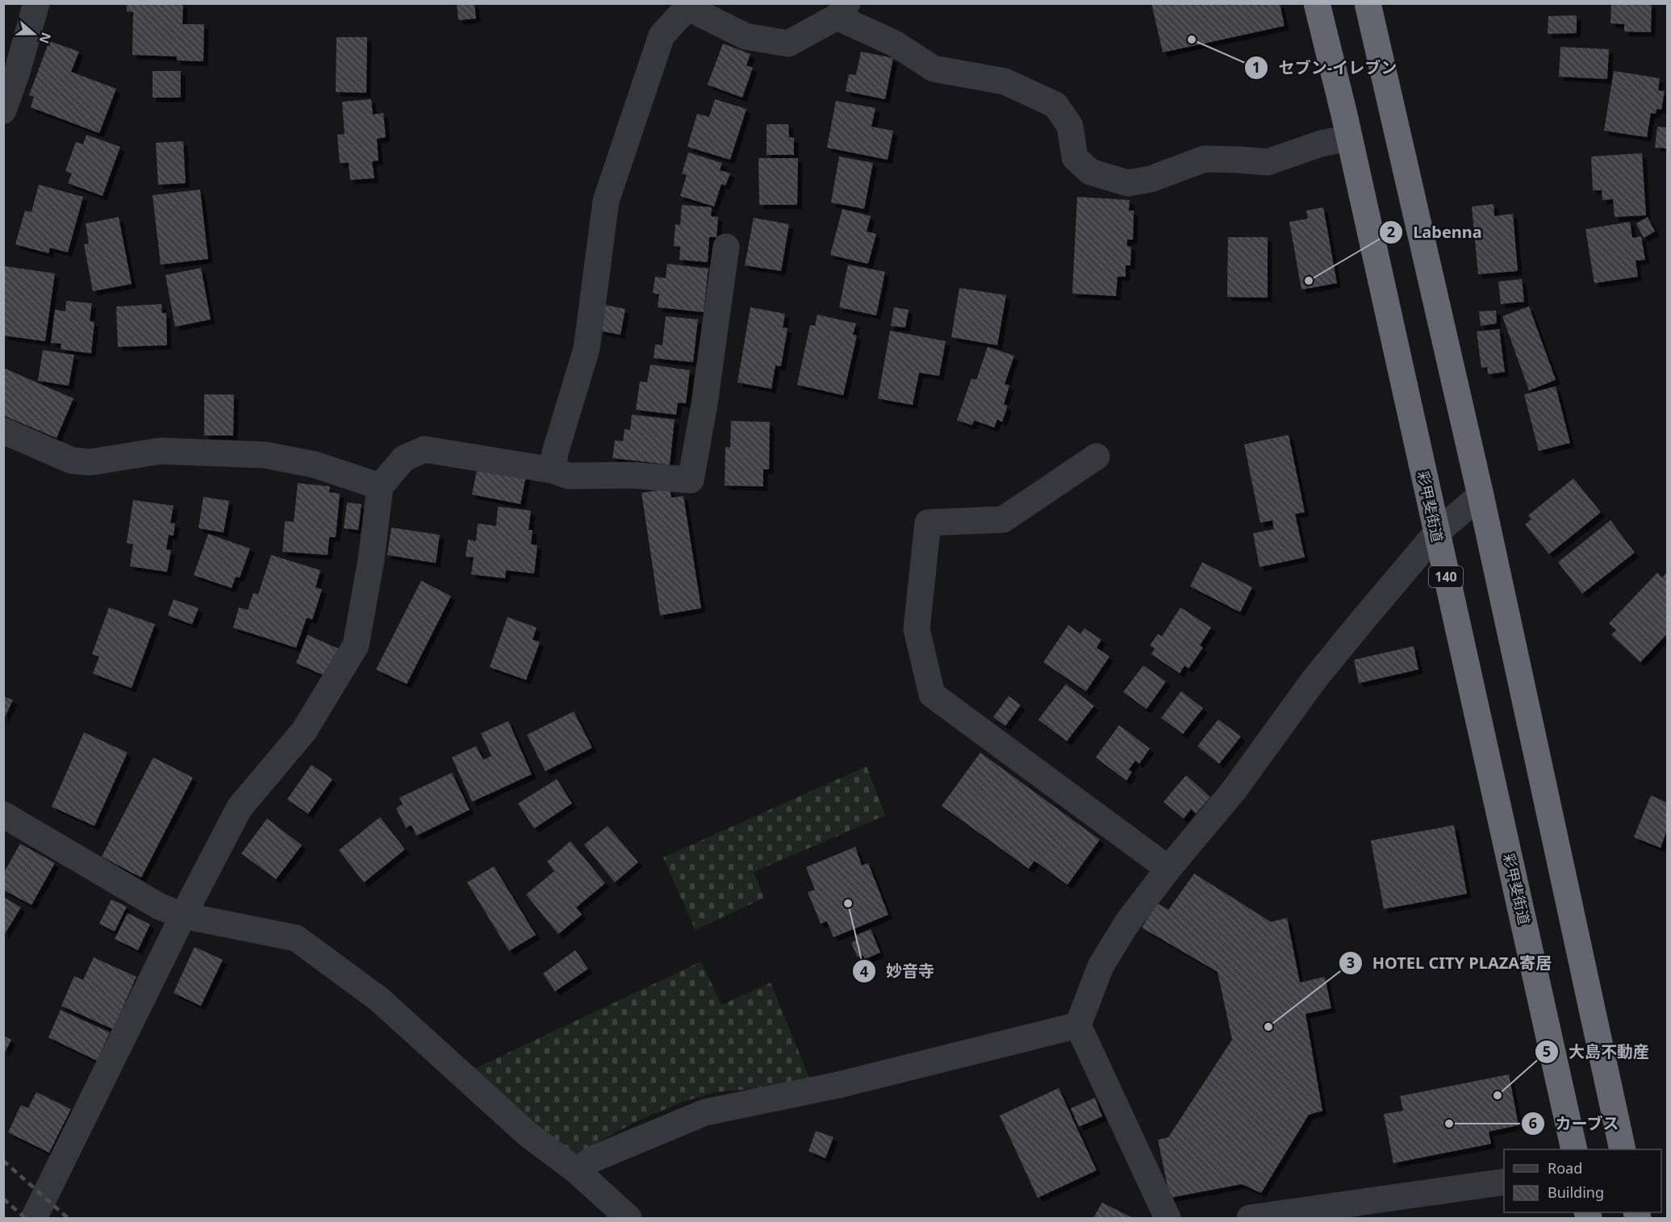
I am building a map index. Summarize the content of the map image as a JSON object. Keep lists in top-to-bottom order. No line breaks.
{"streets":{"highway":["彩甲斐街道","140"]},"places":["セブン-イレブン","Labenna","妙音寺","HOTEL CITY PLAZA寄居","大島不動産","カーブス"],"legend":["Road","Building"],"north":"right"}
